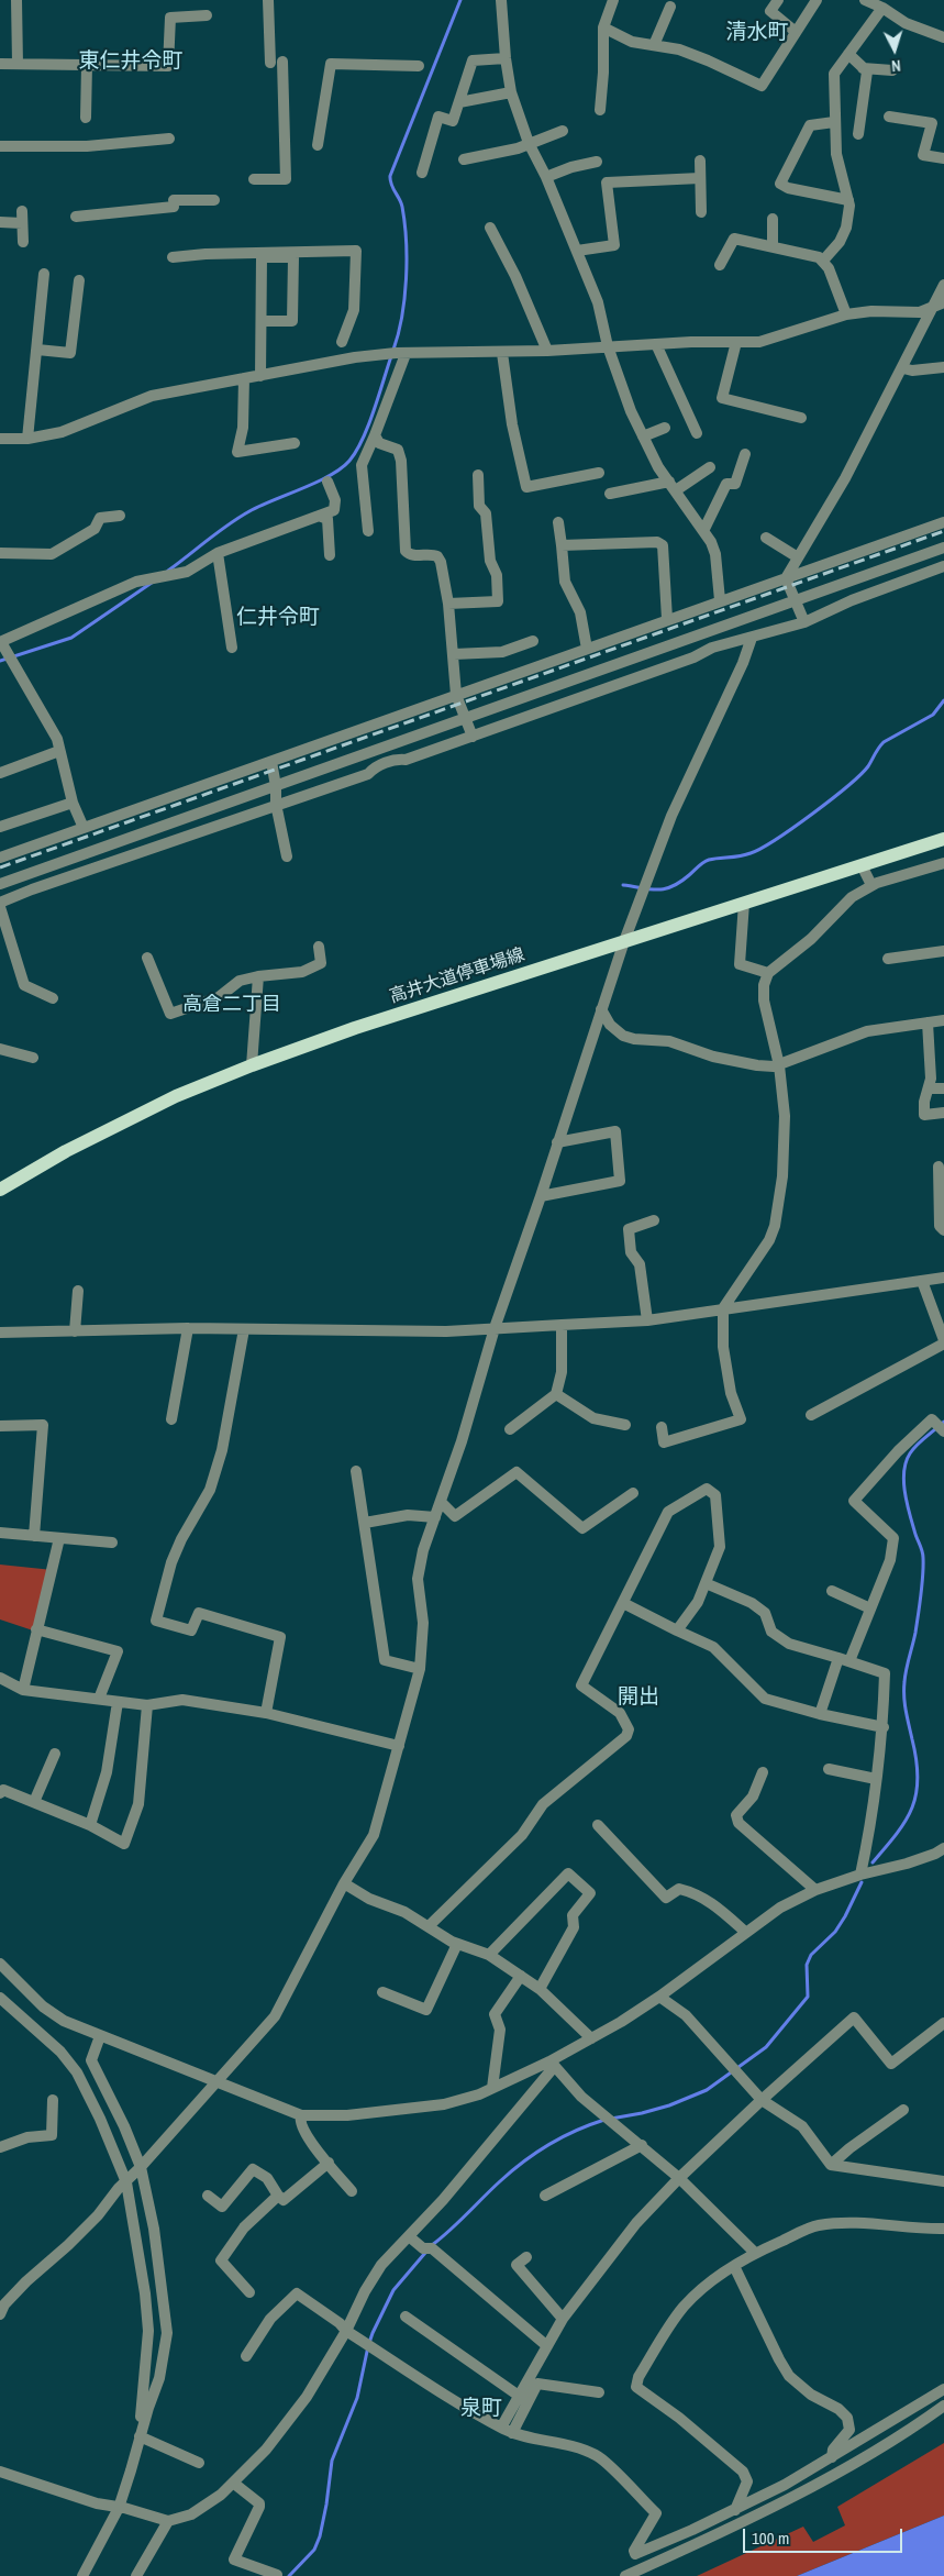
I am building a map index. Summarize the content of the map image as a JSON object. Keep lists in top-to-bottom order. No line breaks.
{"streets":{"main road":["高井大道停車場線"]},"districts":["清水町","東仁井令町","仁井令町","高倉二丁目","開出","泉町"],"scale_bar":"100 m","north":"bottom"}
